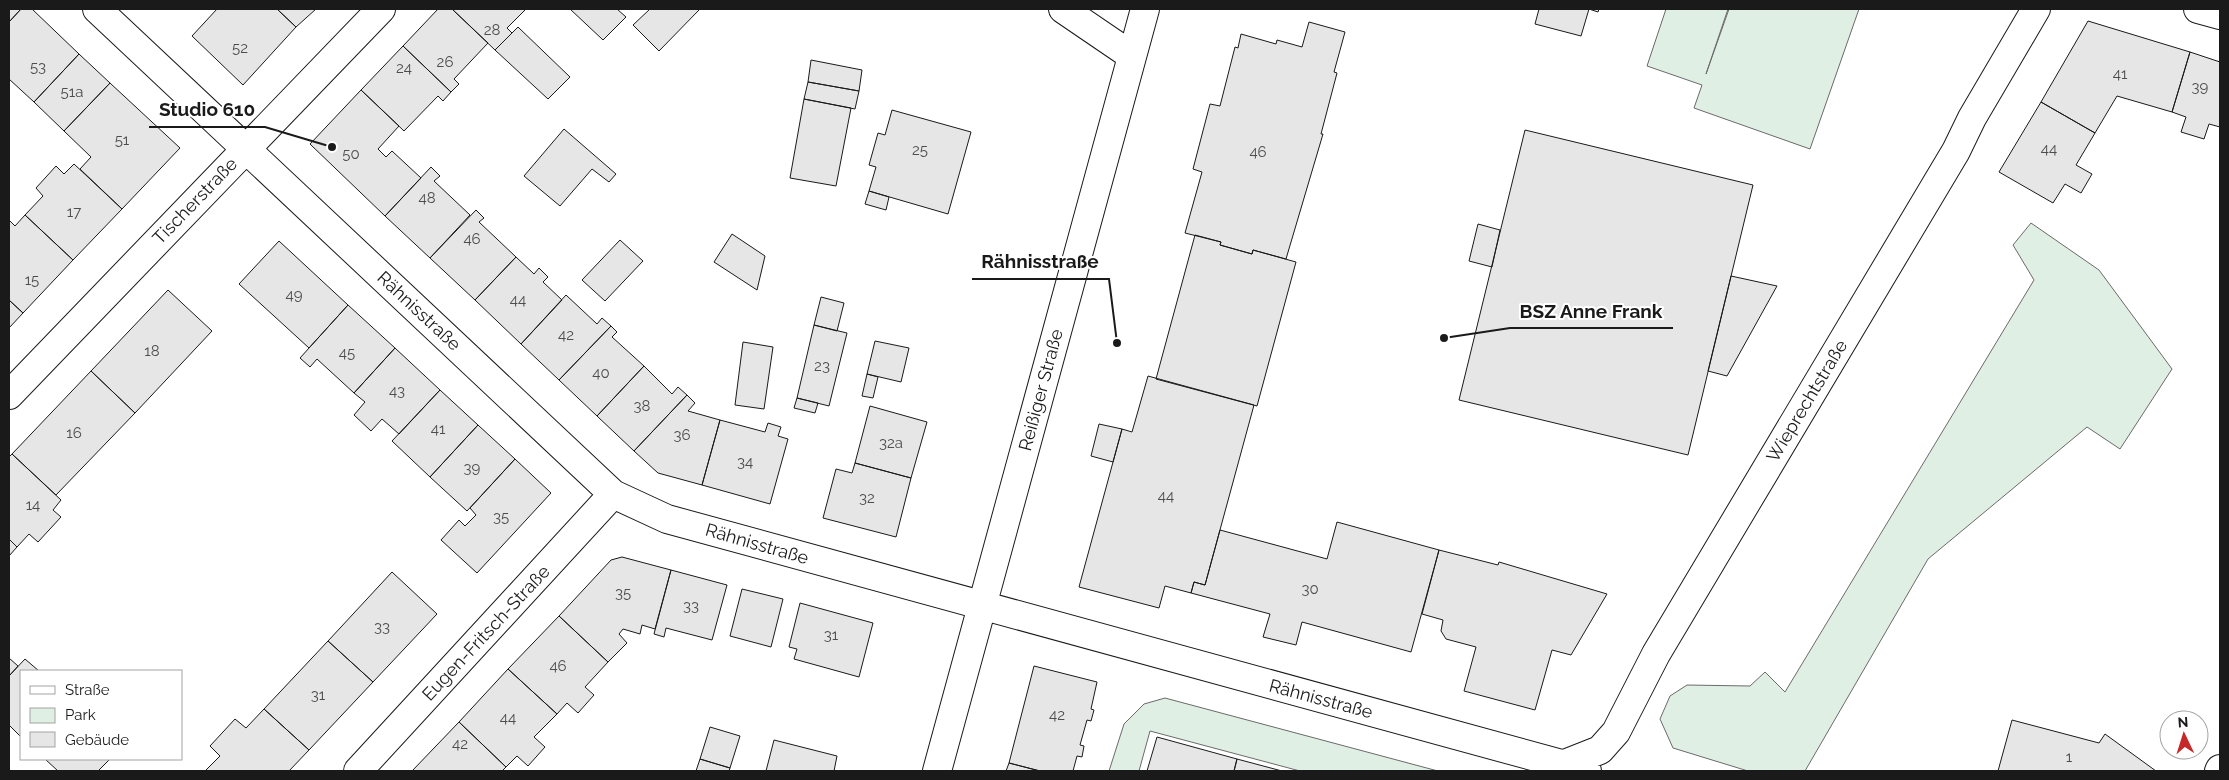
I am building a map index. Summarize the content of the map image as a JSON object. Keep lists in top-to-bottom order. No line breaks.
{"streets":{"street":["Tischerstraße","Rähnisstraße","Reißiger Straße","Wieprechtstraße","Eugen-Fritsch-Straße"]},"crossings":[["Tischerstraße","Rähnisstraße"],["Rähnisstraße","Reißiger Straße"],["Rähnisstraße","Wieprechtstraße"],["Rähnisstraße","Eugen-Fritsch-Straße"]],"places":["Studio 610","BSZ Anne Frank","Rähnisstraße"],"house_numbers":["28","52","26","53","24","41","39","51a","51","44","25","46","50","48","17","46","15","49","44","42","18","45","23","40","43","38","41","16","36","32a","34","39","44","32","14","35","30","35","33","33","31","46","31","42","44","42","1"],"legend":["Straße","Park","Gebäude"],"north":"top"}
